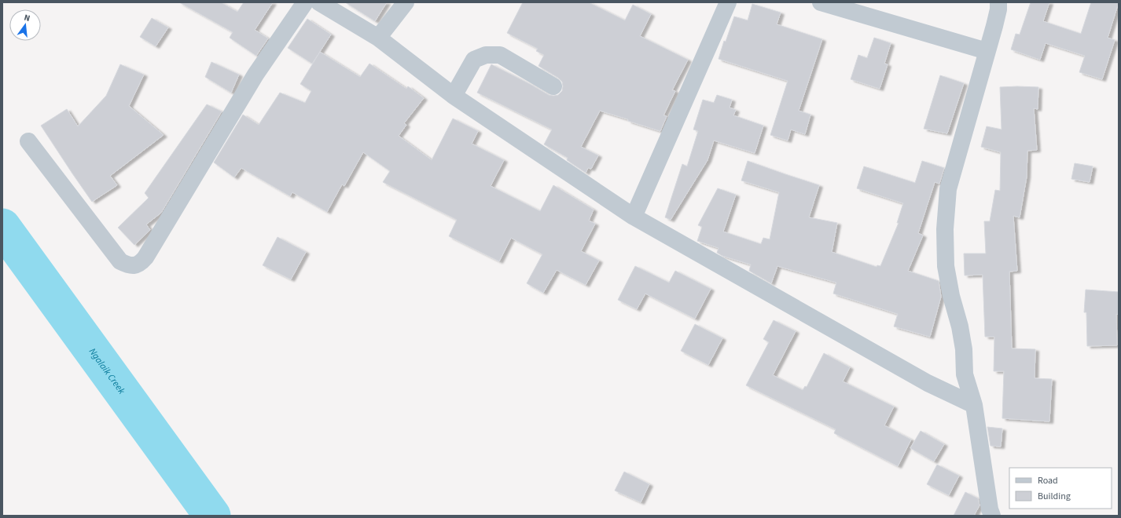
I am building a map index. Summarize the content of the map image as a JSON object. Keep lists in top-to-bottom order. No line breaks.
{"water":["Ngalaik Creek"],"legend":["Road","Building"],"north":"top"}
